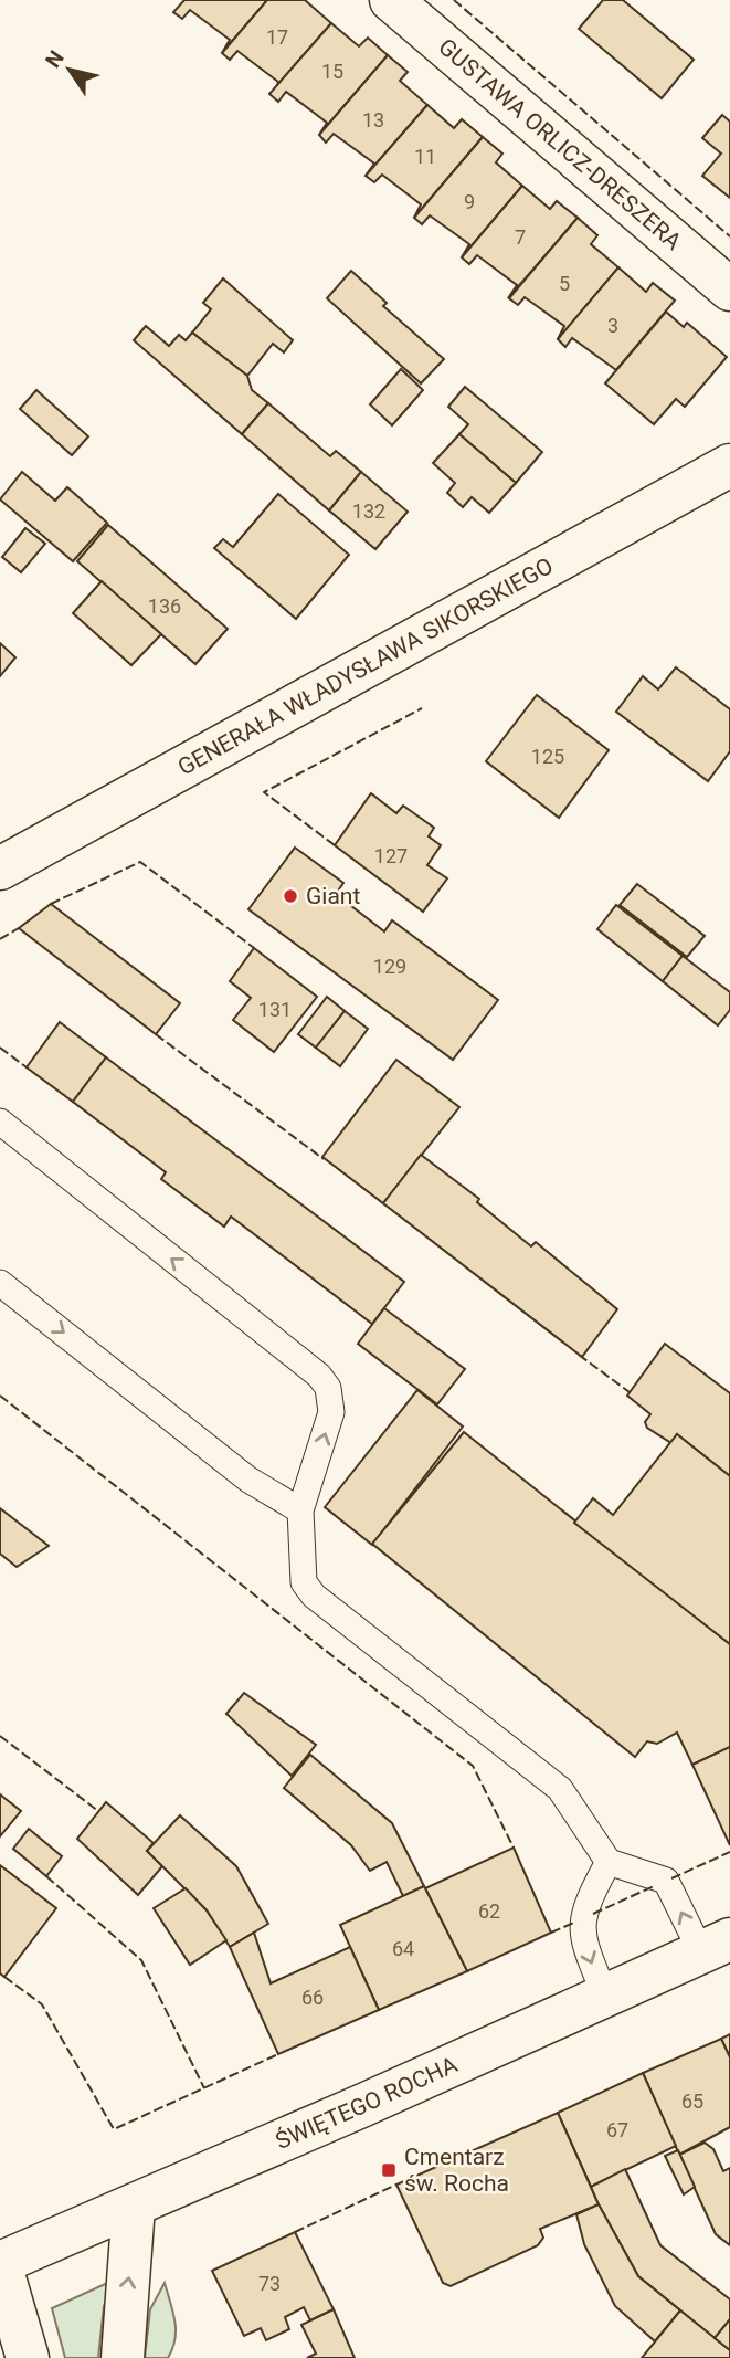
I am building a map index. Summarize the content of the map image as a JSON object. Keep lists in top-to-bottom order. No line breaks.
{"streets":{"street":["GUSTAWA ORLICZ-DRESZERA","GENERAŁA WŁADYSŁAWA SIKORSKIEGO","ŚWIĘTEGO ROCHA"]},"places":{"other":["Giant"],"transit":["Cmentarz św. Rocha"]},"house_numbers":["17","15","13","11","9","7","5","3","132","136","125","127","129","131","62","64","66","65","67","73"],"north":"top left"}
